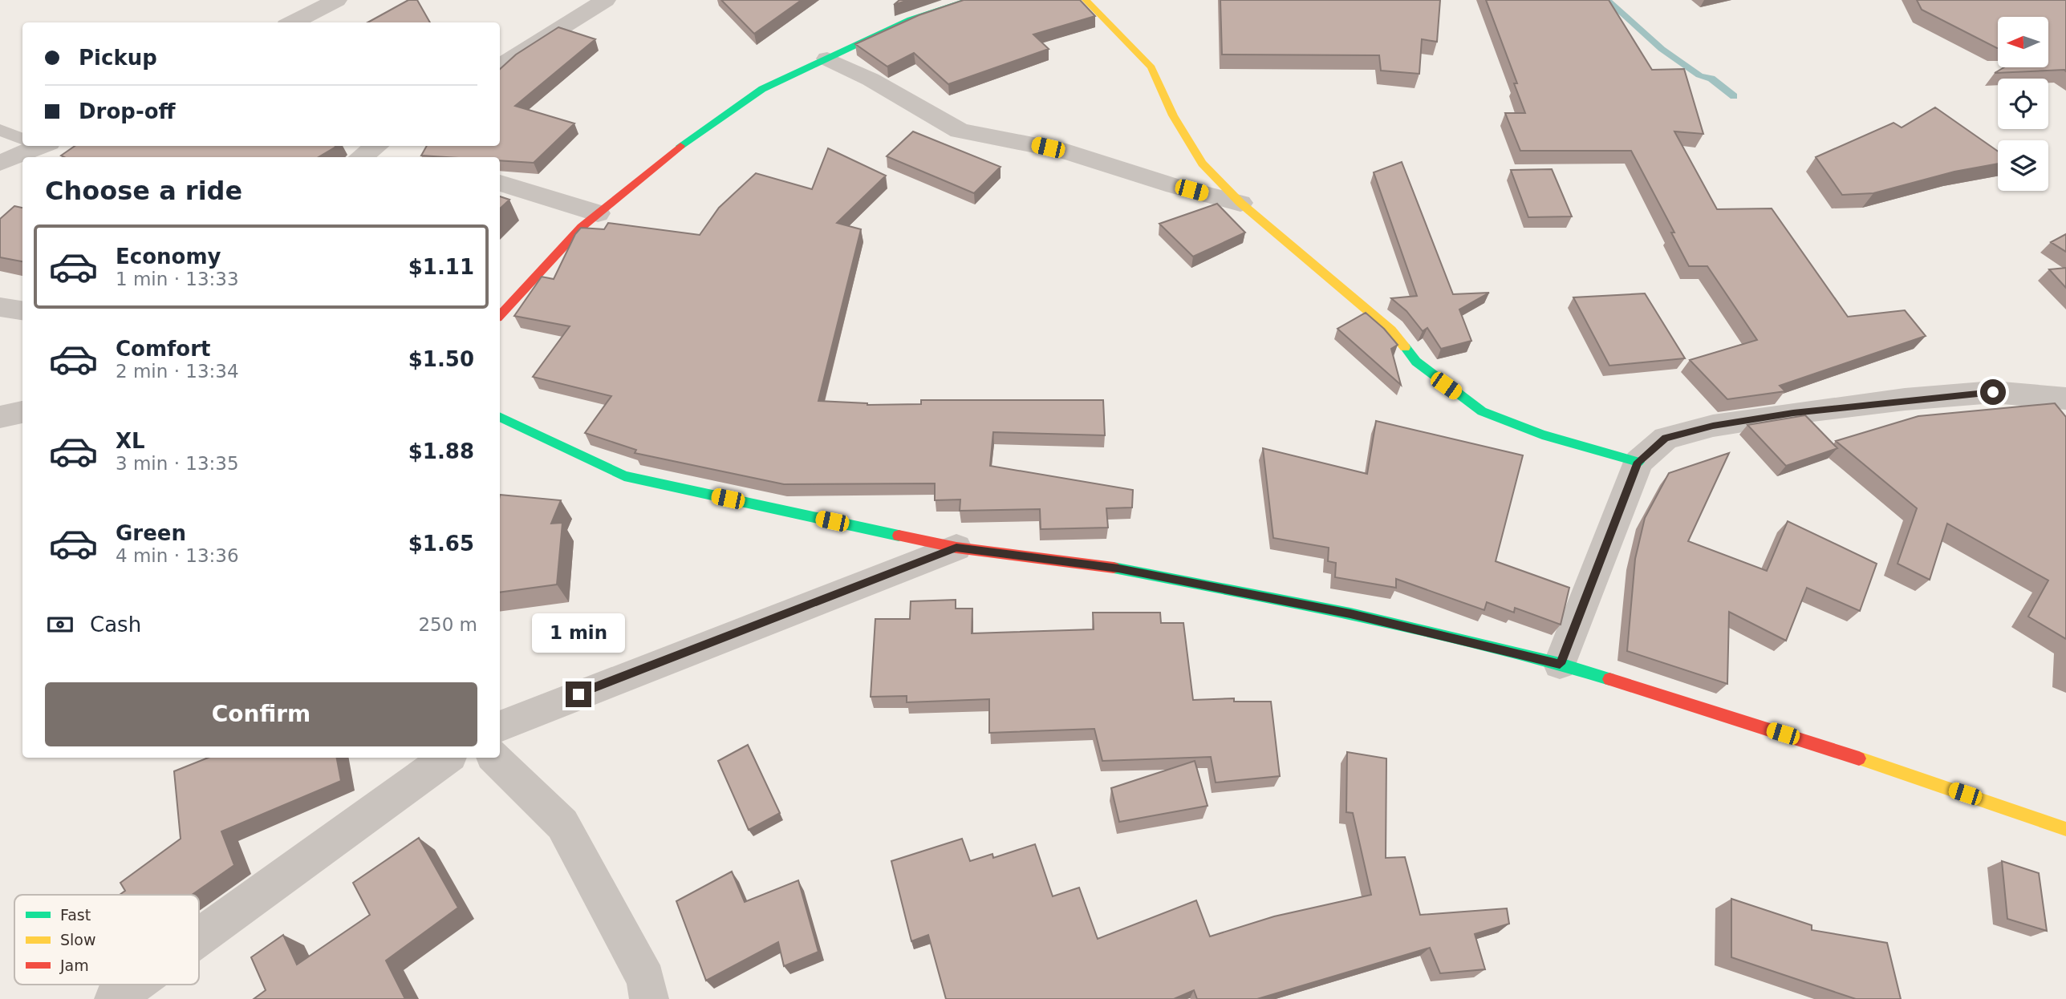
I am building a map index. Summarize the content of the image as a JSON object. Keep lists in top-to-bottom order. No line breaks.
{"legend":["Fast","Slow","Jam"],"north":"left","page":{"banner":["Pickup","Drop-off"],"heading":"Choose a ride","list":[{"name":"Economy","note":"1 min · 13:33","value":"$1.11"},{"name":"Comfort","note":"2 min · 13:34","value":"$1.50"},{"name":"XL","note":"3 min · 13:35","value":"$1.88"},{"name":"Green","note":"4 min · 13:36","value":"$1.65"}],"pay":["Cash","250 m"],"bubble":"1 min","buttons":"Confirm"}}
